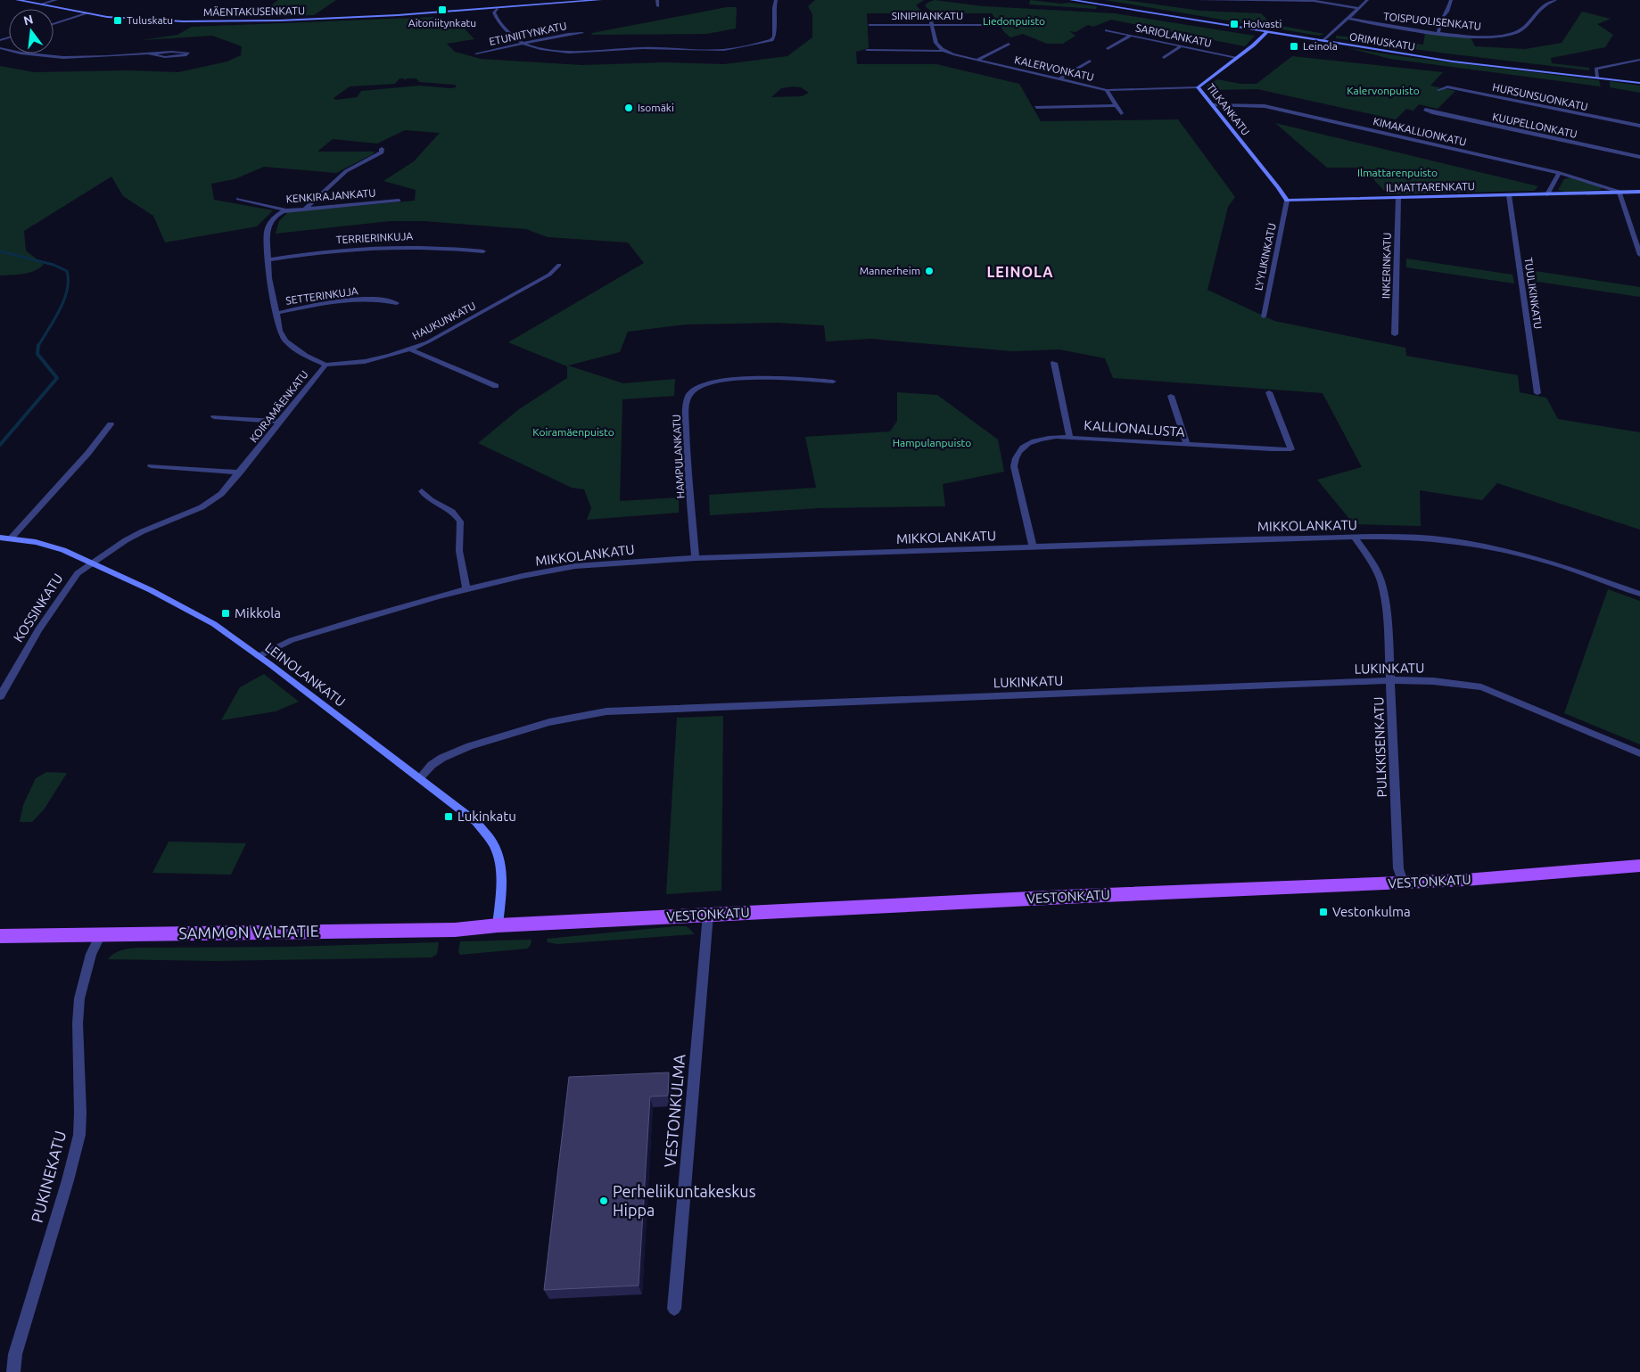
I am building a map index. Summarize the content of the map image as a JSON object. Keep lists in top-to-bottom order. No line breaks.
{"streets":{"main road":["MÄENTAKUSENKATU","ORIMUSKATU","TILKANKATU","ILMATTARENKATU","LEINOLANKATU","VESTONKATU","SAMMON VALTATIE"],"street":["SINIPIIANKATU","TOISPUOLISENKATU","ETUNIITYNKATU","SARIOLANKATU","KALERVONKATU","HURSUNSUONKATU","KUUPELLONKATU","KIMAKALLIONKATU","KENKIRAJANKATU","TERRIERINKUJA","LYYLIKINKATU","INKERINKATU","TUULIKINKATU","SETTERINKUJA","HAUKUNKATU","KOIRAMÄENKATU","KALLIONALUSTA","HAMPULANKATU","MIKKOLANKATU","KOSSINKATU","LUKINKATU","PULKKISENKATU","VESTONKULMA","PUKINEKATU"]},"crossings":[["SARIOLANKATU","TILKANKATU"],["ORIMUSKATU","TILKANKATU"],["KALERVONKATU","TILKANKATU"],["TILKANKATU","KIMAKALLIONKATU"],["TILKANKATU","ILMATTARENKATU"],["TILKANKATU","LYYLIKINKATU"],["KIMAKALLIONKATU","ILMATTARENKATU"],["ILMATTARENKATU","LYYLIKINKATU"],["ILMATTARENKATU","INKERINKATU"],["ILMATTARENKATU","TUULIKINKATU"],["KENKIRAJANKATU","KOIRAMÄENKATU"],["TERRIERINKUJA","KOIRAMÄENKATU"],["SETTERINKUJA","KOIRAMÄENKATU"],["HAUKUNKATU","KOIRAMÄENKATU"],["KOIRAMÄENKATU","KOSSINKATU"],["KOIRAMÄENKATU","LEINOLANKATU"],["KALLIONALUSTA","MIKKOLANKATU"],["HAMPULANKATU","MIKKOLANKATU"],["MIKKOLANKATU","LEINOLANKATU"],["MIKKOLANKATU","PULKKISENKATU"],["KOSSINKATU","LEINOLANKATU"],["LUKINKATU","LEINOLANKATU"],["LUKINKATU","PULKKISENKATU"],["LEINOLANKATU","VESTONKATU"],["LEINOLANKATU","SAMMON VALTATIE"],["PULKKISENKATU","VESTONKATU"],["VESTONKATU","SAMMON VALTATIE"],["VESTONKATU","VESTONKULMA"],["SAMMON VALTATIE","PUKINEKATU"]],"districts":["LEINOLA"],"parks":["Liedonpuisto","Kalervonpuisto","Ilmattarenpuisto","Koiramäenpuisto","Hampulanpuisto"],"places":{"transit":["Aitoniitynkatu","Tuluskatu","Holvasti","Leinola","Mikkola","Lukinkatu","Vestonkulma"],"other":["Isomäki","Mannerheim","Perheliikuntakeskus Hippa"]},"north":"top"}
